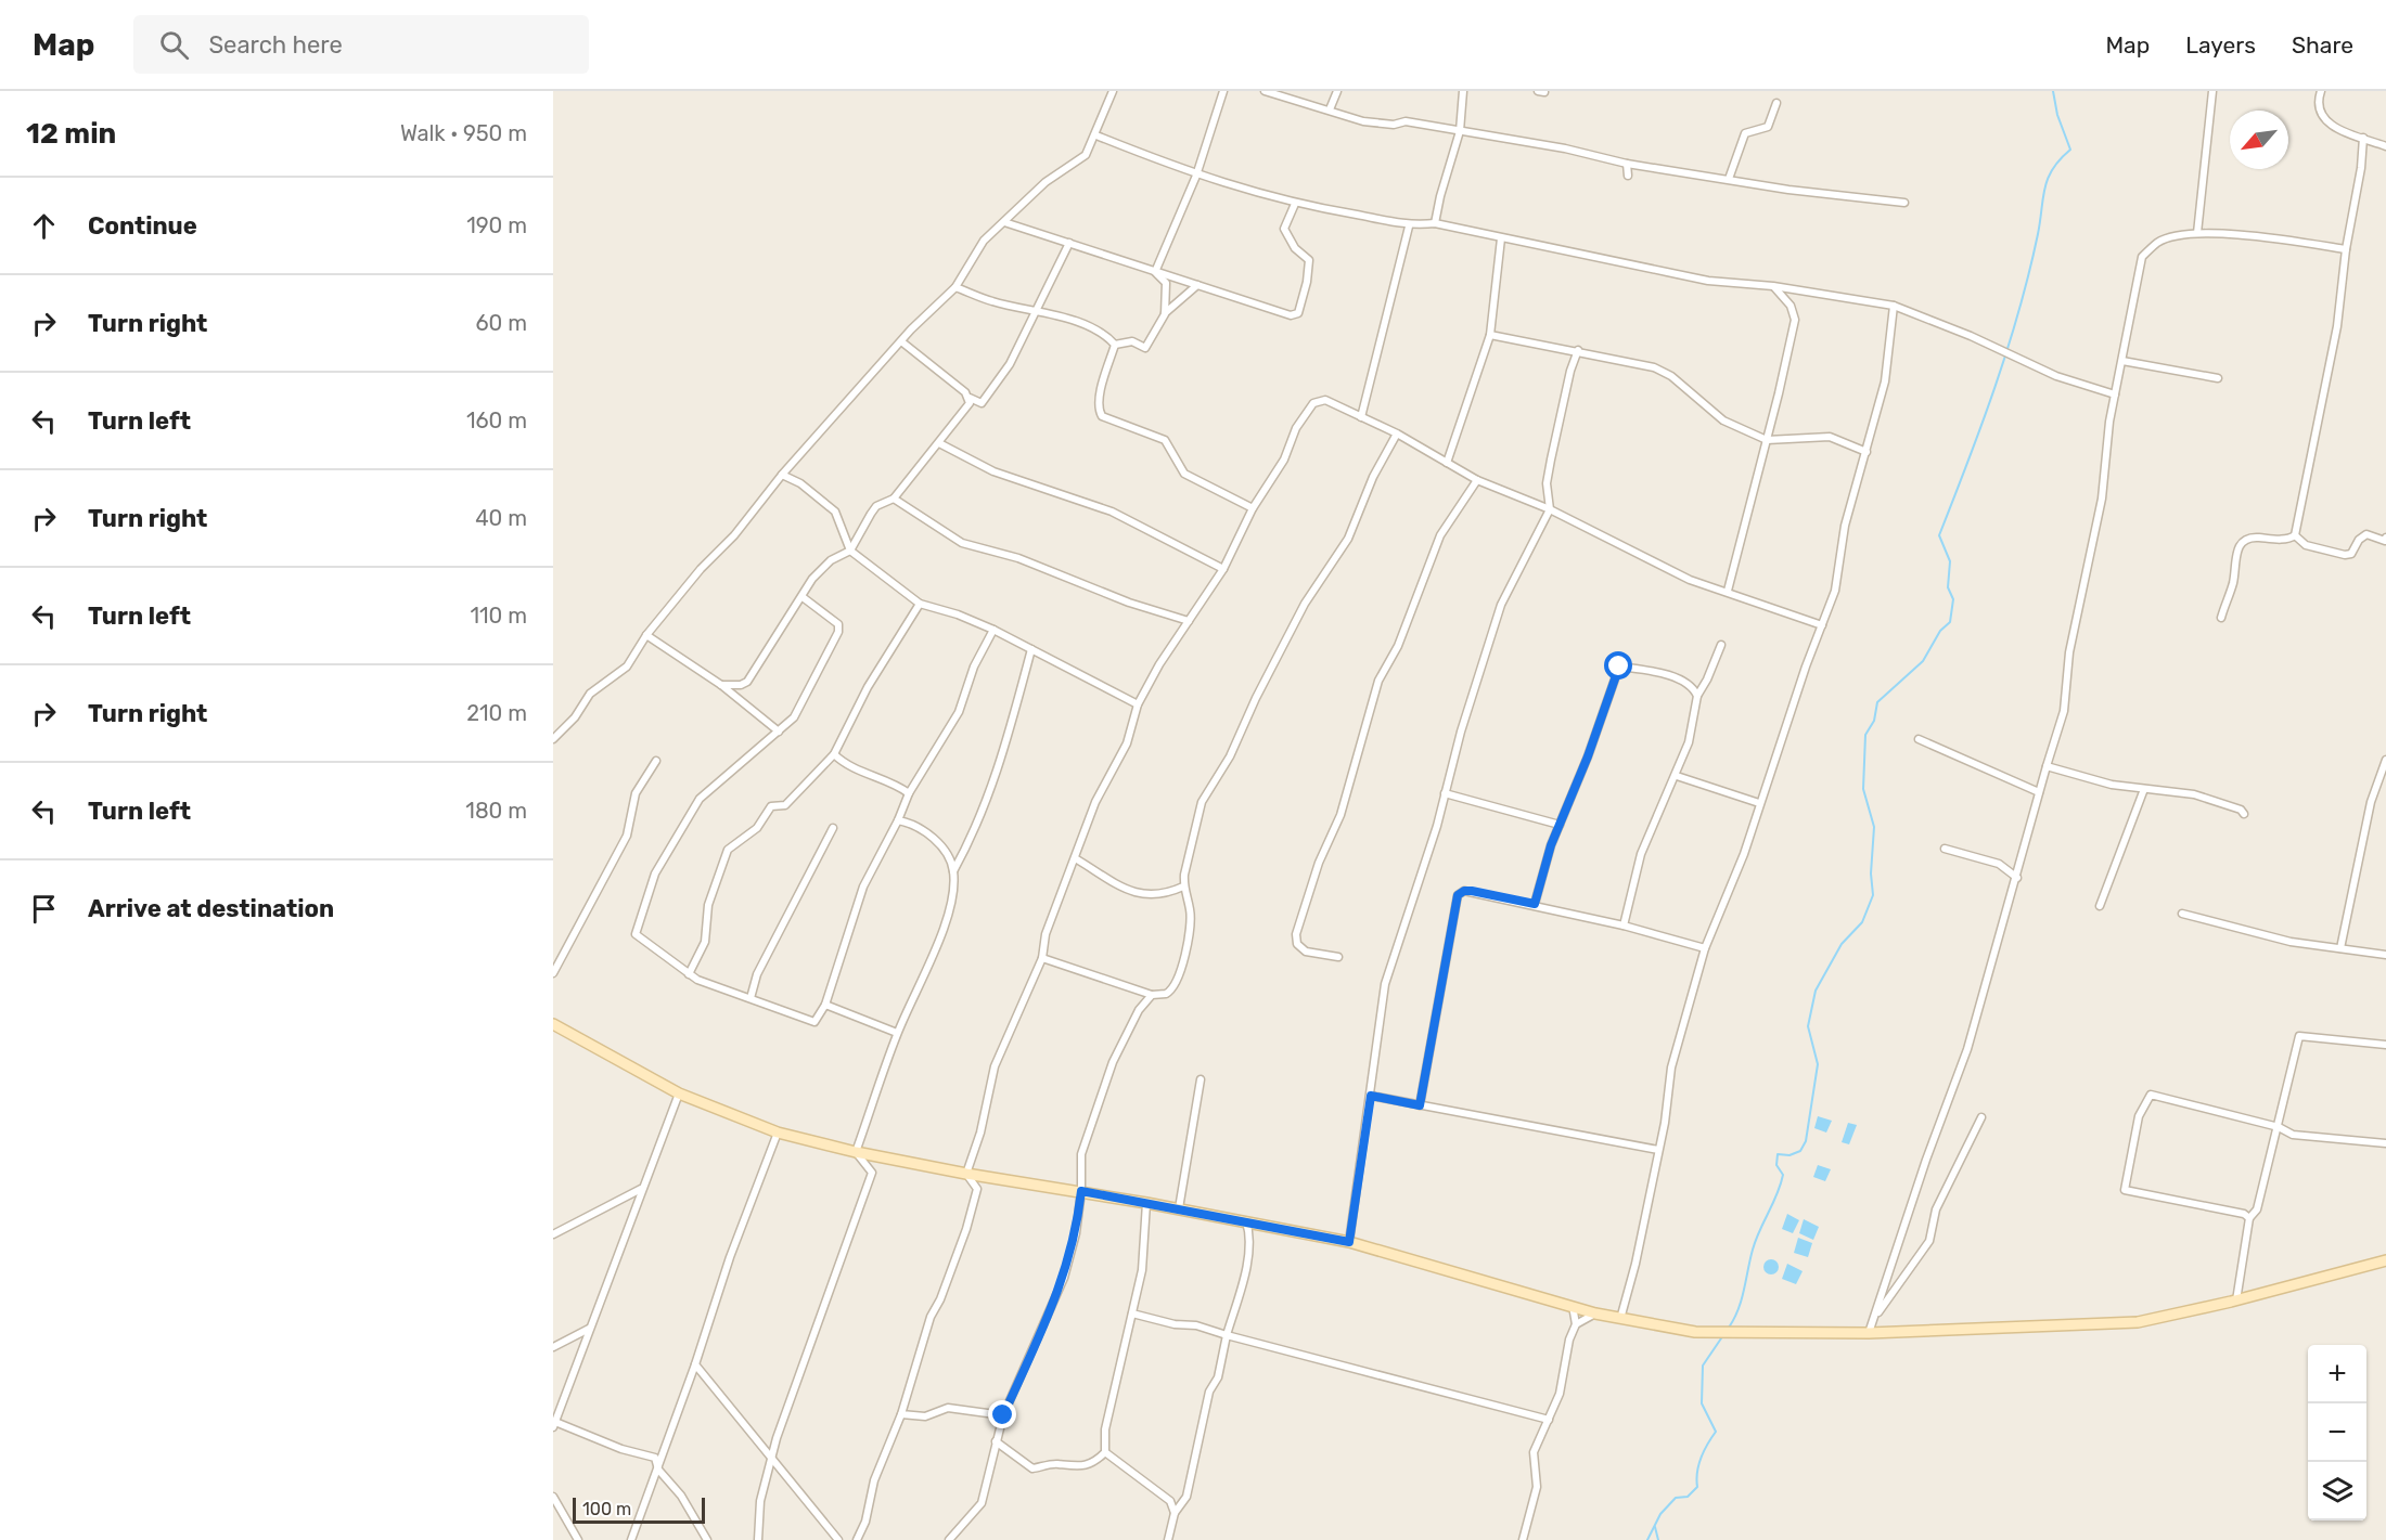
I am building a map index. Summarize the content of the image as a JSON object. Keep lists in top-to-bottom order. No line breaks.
{"scale_bar":"100 m","north":"bottom left","page":{"header":"Map","search":"Search here","nav":["Map","Layers","Share"],"heading":["12 min","Walk · 950 m"],"list":[["Continue","190 m"],["Turn right","60 m"],["Turn left","160 m"],["Turn right","40 m"],["Turn left","110 m"],["Turn right","210 m"],["Turn left","180 m"],"Arrive at destination"],"map_buttons":["+","−"],"scale":"100 m"}}
